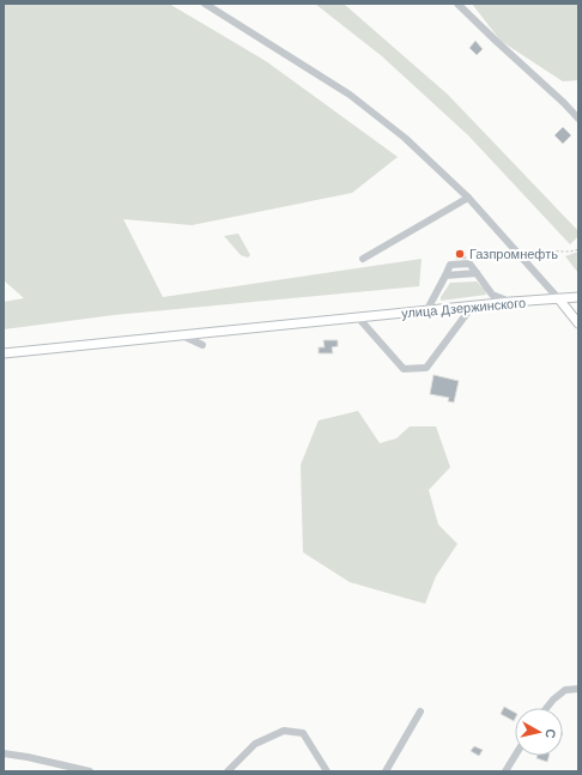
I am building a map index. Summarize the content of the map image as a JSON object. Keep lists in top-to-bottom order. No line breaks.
{"streets":{"main road":["улица Дзержинского"]},"places":["Газпромнефть"],"north":"right"}
